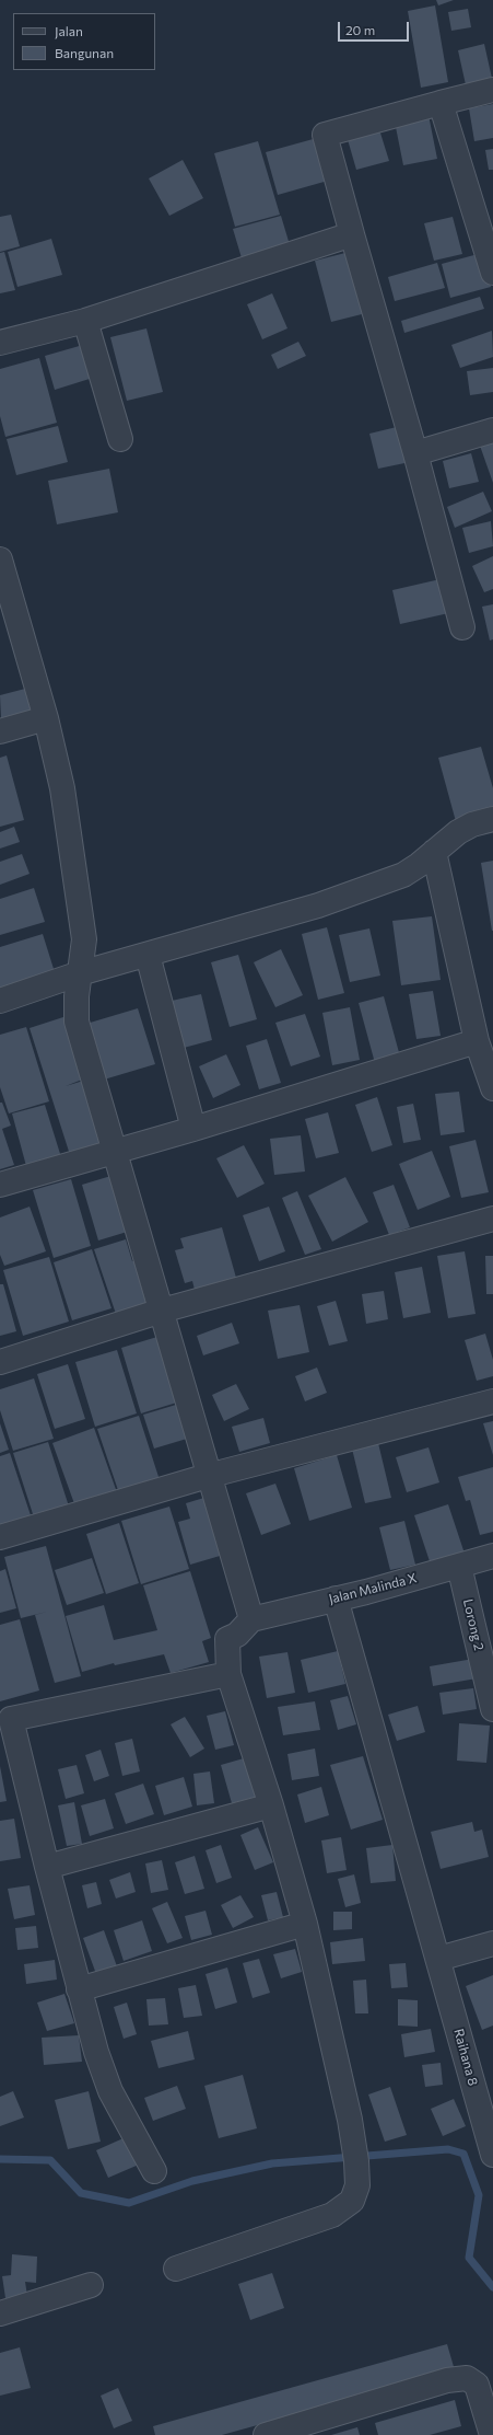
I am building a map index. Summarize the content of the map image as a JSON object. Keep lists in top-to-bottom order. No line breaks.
{"streets":{"street":["Jalan Malinda X","Lorong 2","Raihana 8"]},"crossings":[["Jalan Malinda X","Lorong 2"],["Jalan Malinda X","Raihana 8"]],"legend":["Jalan","Bangunan"],"scale_bar":"20 m"}
